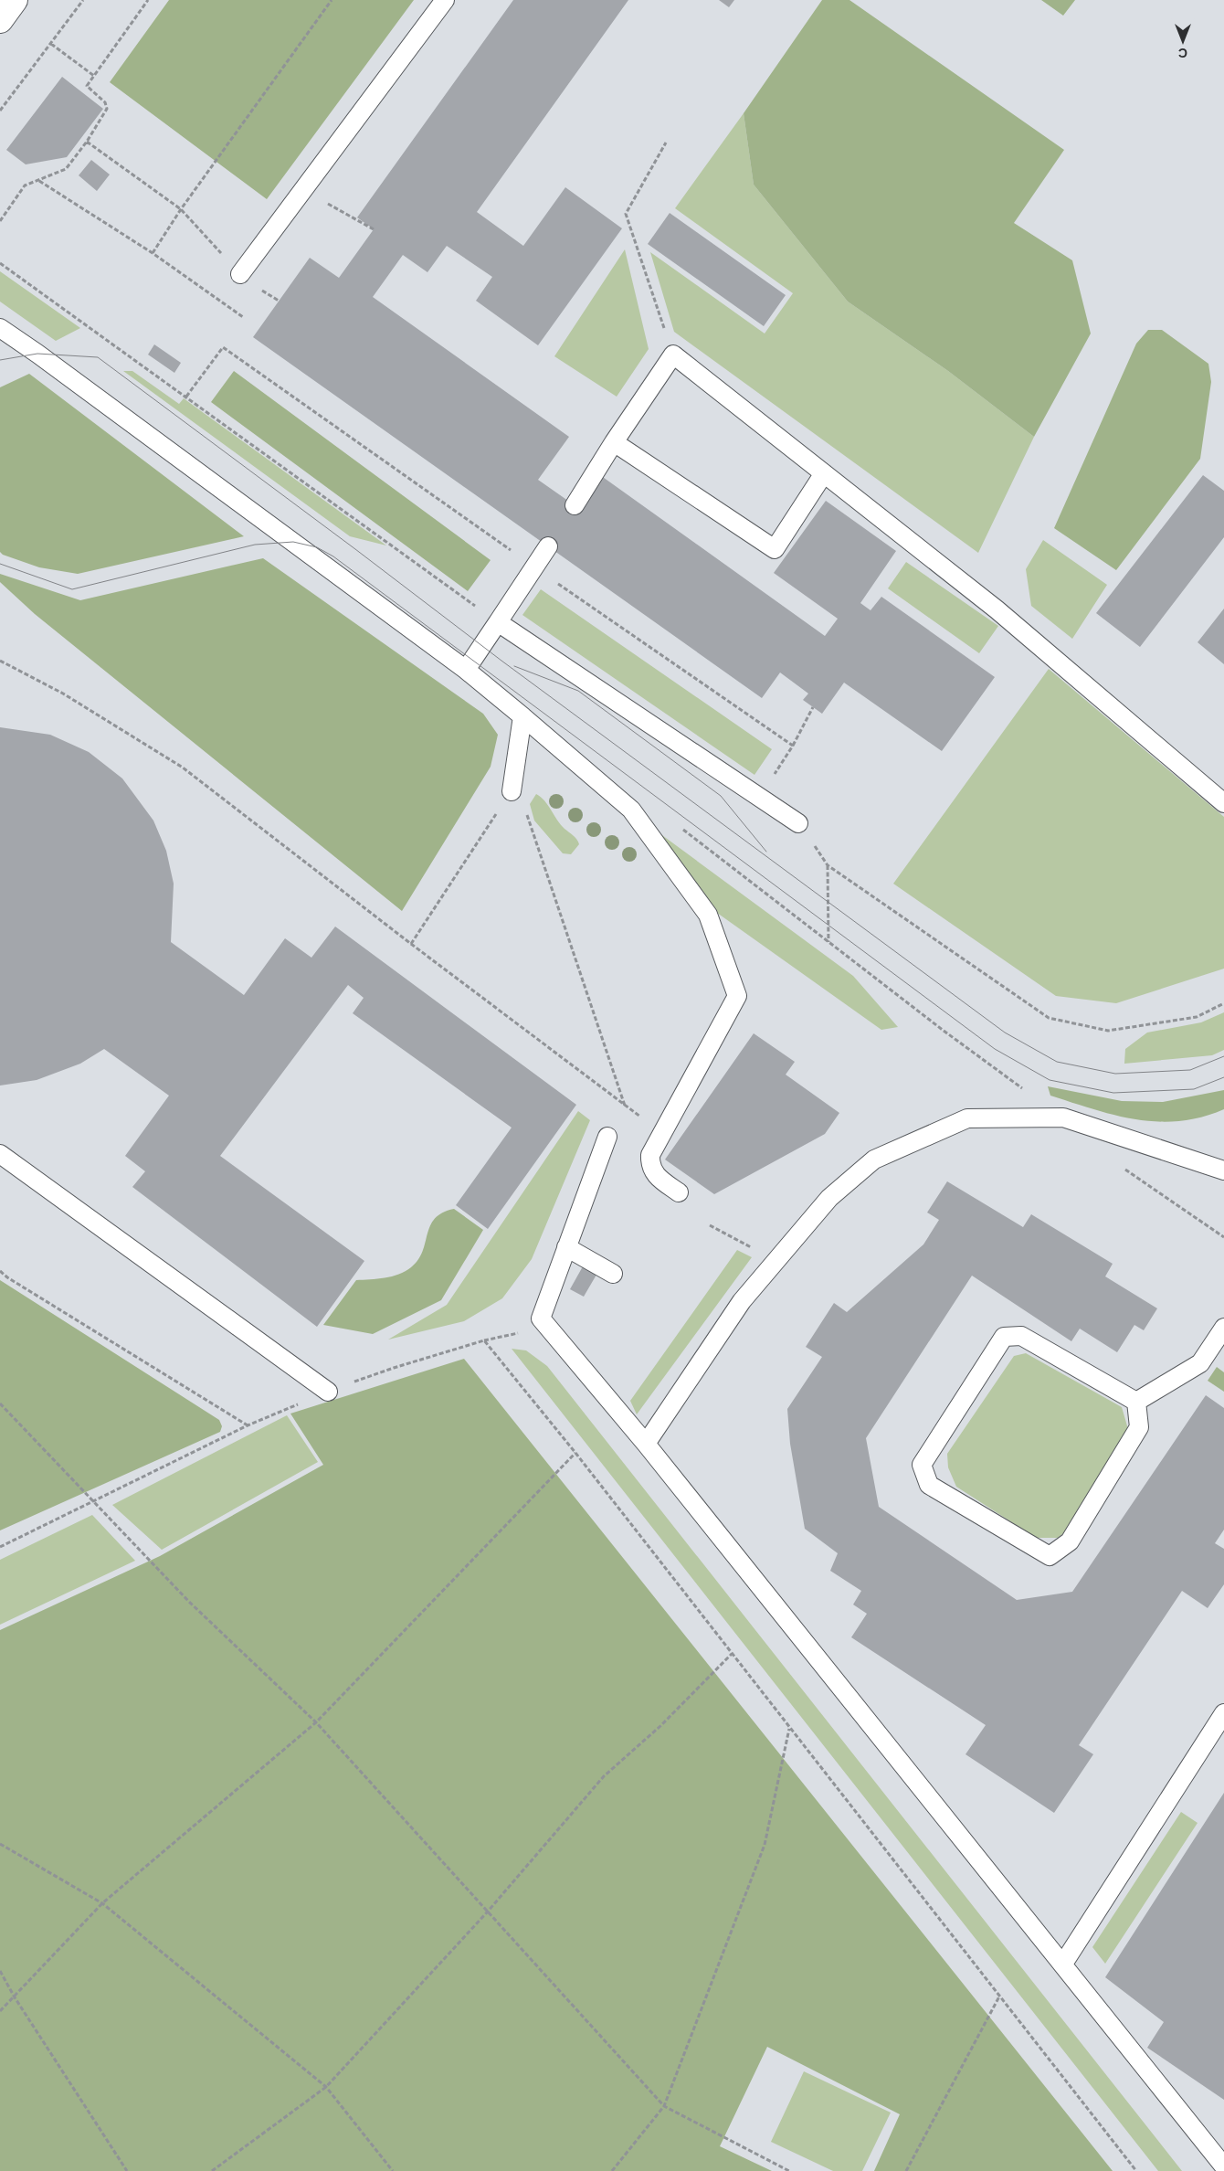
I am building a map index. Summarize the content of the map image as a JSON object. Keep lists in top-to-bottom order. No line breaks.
{"north":"bottom"}
